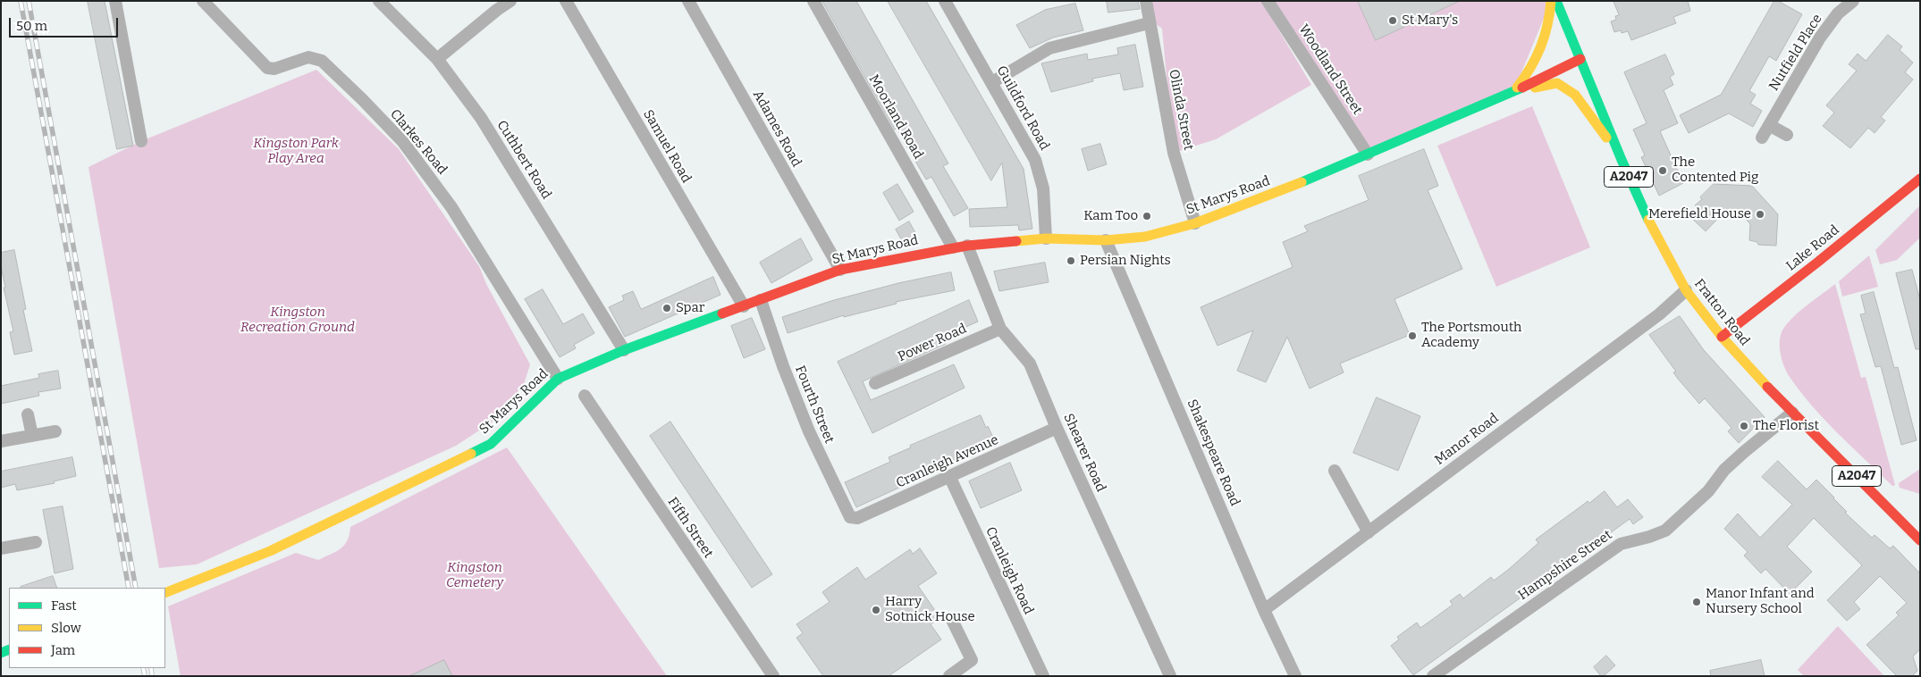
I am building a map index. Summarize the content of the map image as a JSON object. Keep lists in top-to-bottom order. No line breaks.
{"streets":{"street":["Nutfield Place","Woodland Street","Guildford Road","Olinda Street","Moorland Road","Adames Road","Clarkes Road","Samuel Road","Cuthbert Road","A2047","St Marys Road","Lake Road","Fratton Road","Power Road","Fourth Street","Manor Road","Shearer Road","Shakespeare Road","Cranleigh Avenue","Fifth Street","Hampshire Street","Cranleigh Road"]},"crossings":[["Woodland Street","St Marys Road"],["Guildford Road","St Marys Road"],["Olinda Street","St Marys Road"],["Moorland Road","St Marys Road"],["Adames Road","St Marys Road"],["Clarkes Road","St Marys Road"],["Samuel Road","St Marys Road"],["Cuthbert Road","St Marys Road"],["St Marys Road","Fratton Road"],["St Marys Road","Fourth Street"],["St Marys Road","Shearer Road"],["St Marys Road","Shakespeare Road"],["Lake Road","Fratton Road"],["Fratton Road","Manor Road"],["Fratton Road","Hampshire Street"],["Power Road","Shearer Road"],["Fourth Street","Cranleigh Avenue"],["Manor Road","Shakespeare Road"],["Shearer Road","Cranleigh Avenue"],["Cranleigh Avenue","Cranleigh Road"]],"parks":["Kingston Park Play Area","Kingston Recreation Ground","Kingston Cemetery"],"places":["St Mary's","The Contented Pig","Merefield House","Kam Too","Persian Nights","Spar","The Portsmouth Academy","The Florist","Manor Infant and Nursery School","Harry Sotnick House"],"legend":["Fast","Slow","Jam"],"scale_bar":"50 m"}
